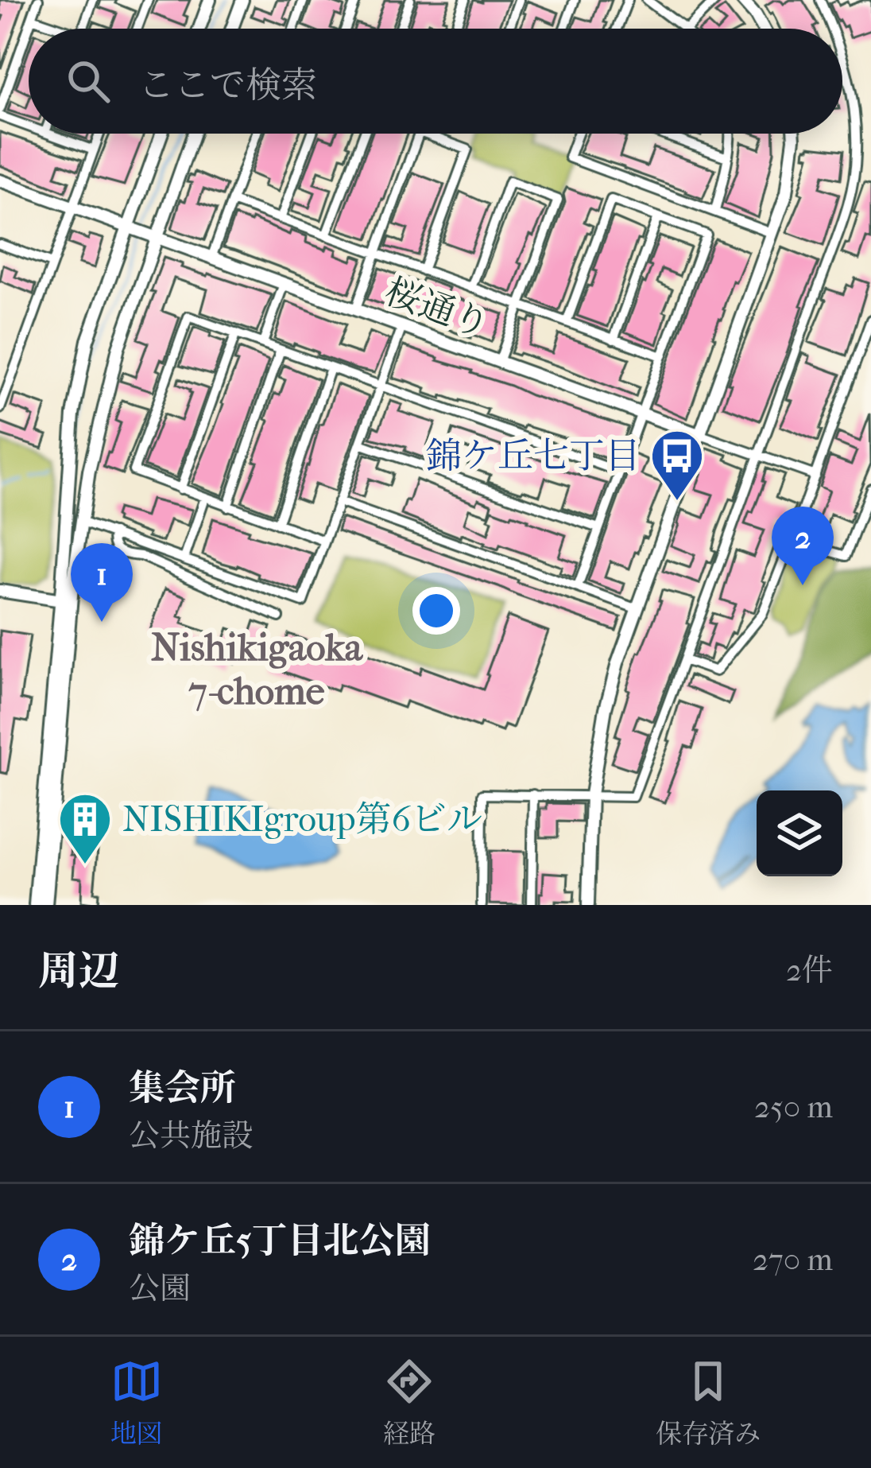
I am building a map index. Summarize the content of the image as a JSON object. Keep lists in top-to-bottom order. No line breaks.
{"streets":{"street":["桜通り"]},"districts":["Nishikigaoka 7-chome"],"places":{"bus stop":["錦ケ丘七丁目"],"building":["NISHIKIgroup第6ビル"]},"page":{"search":"ここで検索","pins":["2","1"],"heading":["周辺","2件"],"list":[{"mark":"1","name":"集会所","note":"公共施設","value":"250 m"},{"mark":"2","name":"錦ケ丘5丁目北公園","note":"公園","value":"270 m"}],"nav":["地図","経路","保存済み"]}}
